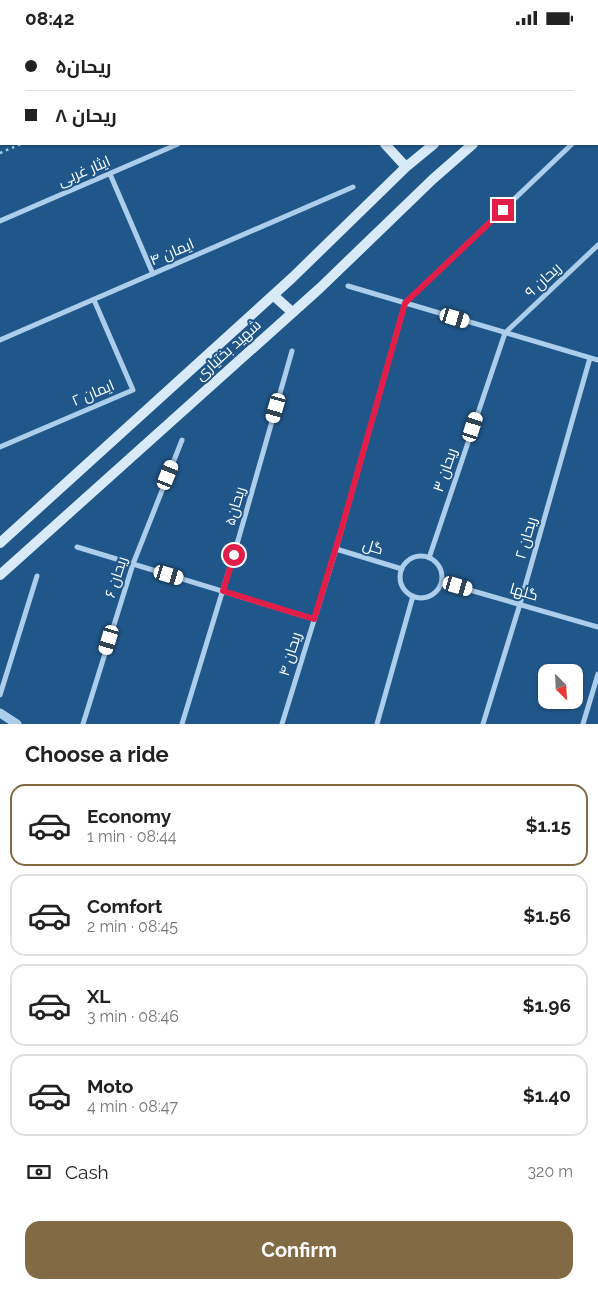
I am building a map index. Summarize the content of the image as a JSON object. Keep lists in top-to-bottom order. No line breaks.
{"streets":{"main road":["شهید بختیاری"],"street":["ایثار غربی","ایمان ۴","ریحان ۹","ایمان ۲","ریحان ۳","ریحان۵","ریحان ۲","گل","ریحان ۶","گلها","ریحان ۴"]},"crossings":[["ایمان ۴","ایمان ۲"],["ریحان ۹","ریحان ۳"],["ریحان ۳","گل"],["ریحان ۳","گلها"],["ریحان ۲","گلها"],["گل","گلها"],["گل","ریحان ۴"]],"north":"bottom right","page":{"status":"08:42","banner":["ریحان۵","ریحان ۸"],"heading":"Choose a ride","list":[{"name":"Economy","note":"1 min · 08:44","value":"$1.15"},{"name":"Comfort","note":"2 min · 08:45","value":"$1.56"},{"name":"XL","note":"3 min · 08:46","value":"$1.96"},{"name":"Moto","note":"4 min · 08:47","value":"$1.40"}],"pay":["Cash","320 m"],"buttons":"Confirm"}}
